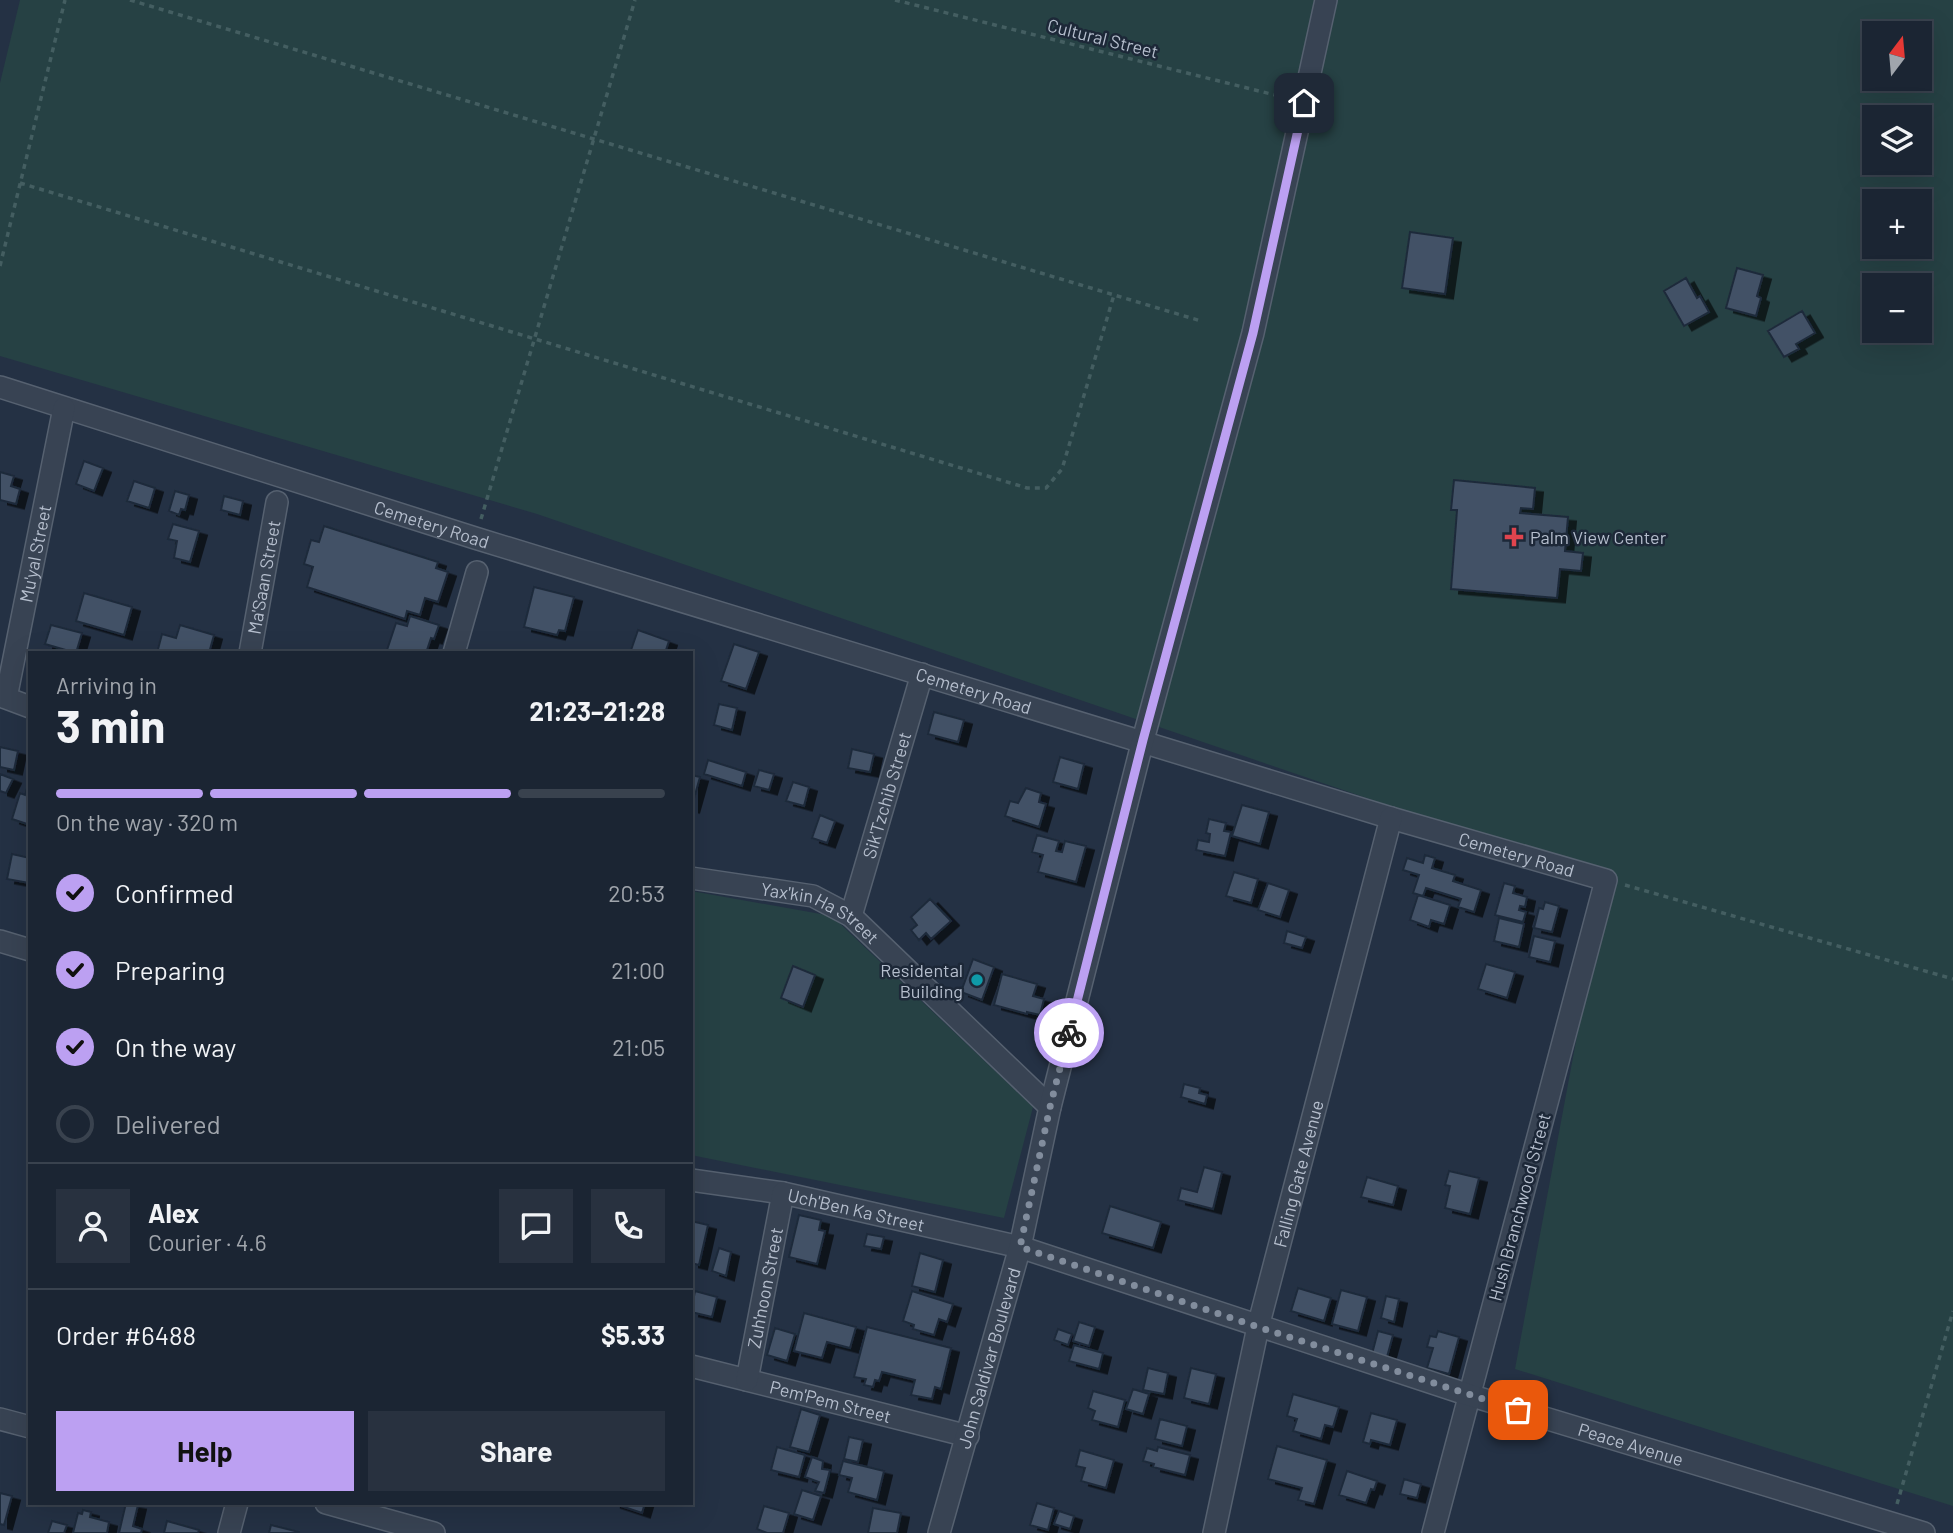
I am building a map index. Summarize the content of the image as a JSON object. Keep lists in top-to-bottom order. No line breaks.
{"streets":{"street":["Cemetery Road","Mu'yal Street","Ma'Saan Street","Sik'Tzchib Street","Yax'kin Ha Street","Falling Gate Avenue","Hush Branchwood Street","Uch'Ben Ka Street","Zuh'noon Street","John Saldivar Boulevard","Pem'Pem Street","Peace Avenue"],"path":["Cultural Street"]},"crossings":[["Cultural Street","John Saldivar Boulevard"],["Cemetery Road","Mu'yal Street"],["Cemetery Road","Sik'Tzchib Street"],["Cemetery Road","Falling Gate Avenue"],["Cemetery Road","Hush Branchwood Street"],["Cemetery Road","John Saldivar Boulevard"],["Sik'Tzchib Street","Yax'kin Ha Street"],["Yax'kin Ha Street","John Saldivar Boulevard"],["Falling Gate Avenue","Peace Avenue"],["Hush Branchwood Street","Peace Avenue"],["Uch'Ben Ka Street","Zuh'noon Street"],["Uch'Ben Ka Street","John Saldivar Boulevard"],["Uch'Ben Ka Street","Peace Avenue"],["Zuh'noon Street","Pem'Pem Street"],["John Saldivar Boulevard","Pem'Pem Street"],["John Saldivar Boulevard","Peace Avenue"]],"places":{"health":["Palm View Center"],"other":["Residental Building"]},"north":"top","page":{"map_buttons":["+","−"],"heading":["3 min","Arriving in","21:23–21:28"],"panel":["Alex","Courier · 4.6","Order #6488","$5.33"],"bar":"On the way · 320 m","list":[["Confirmed","20:53"],["Preparing","21:00"],["On the way","21:05"],"Delivered"],"buttons":["Help","Share"]}}
